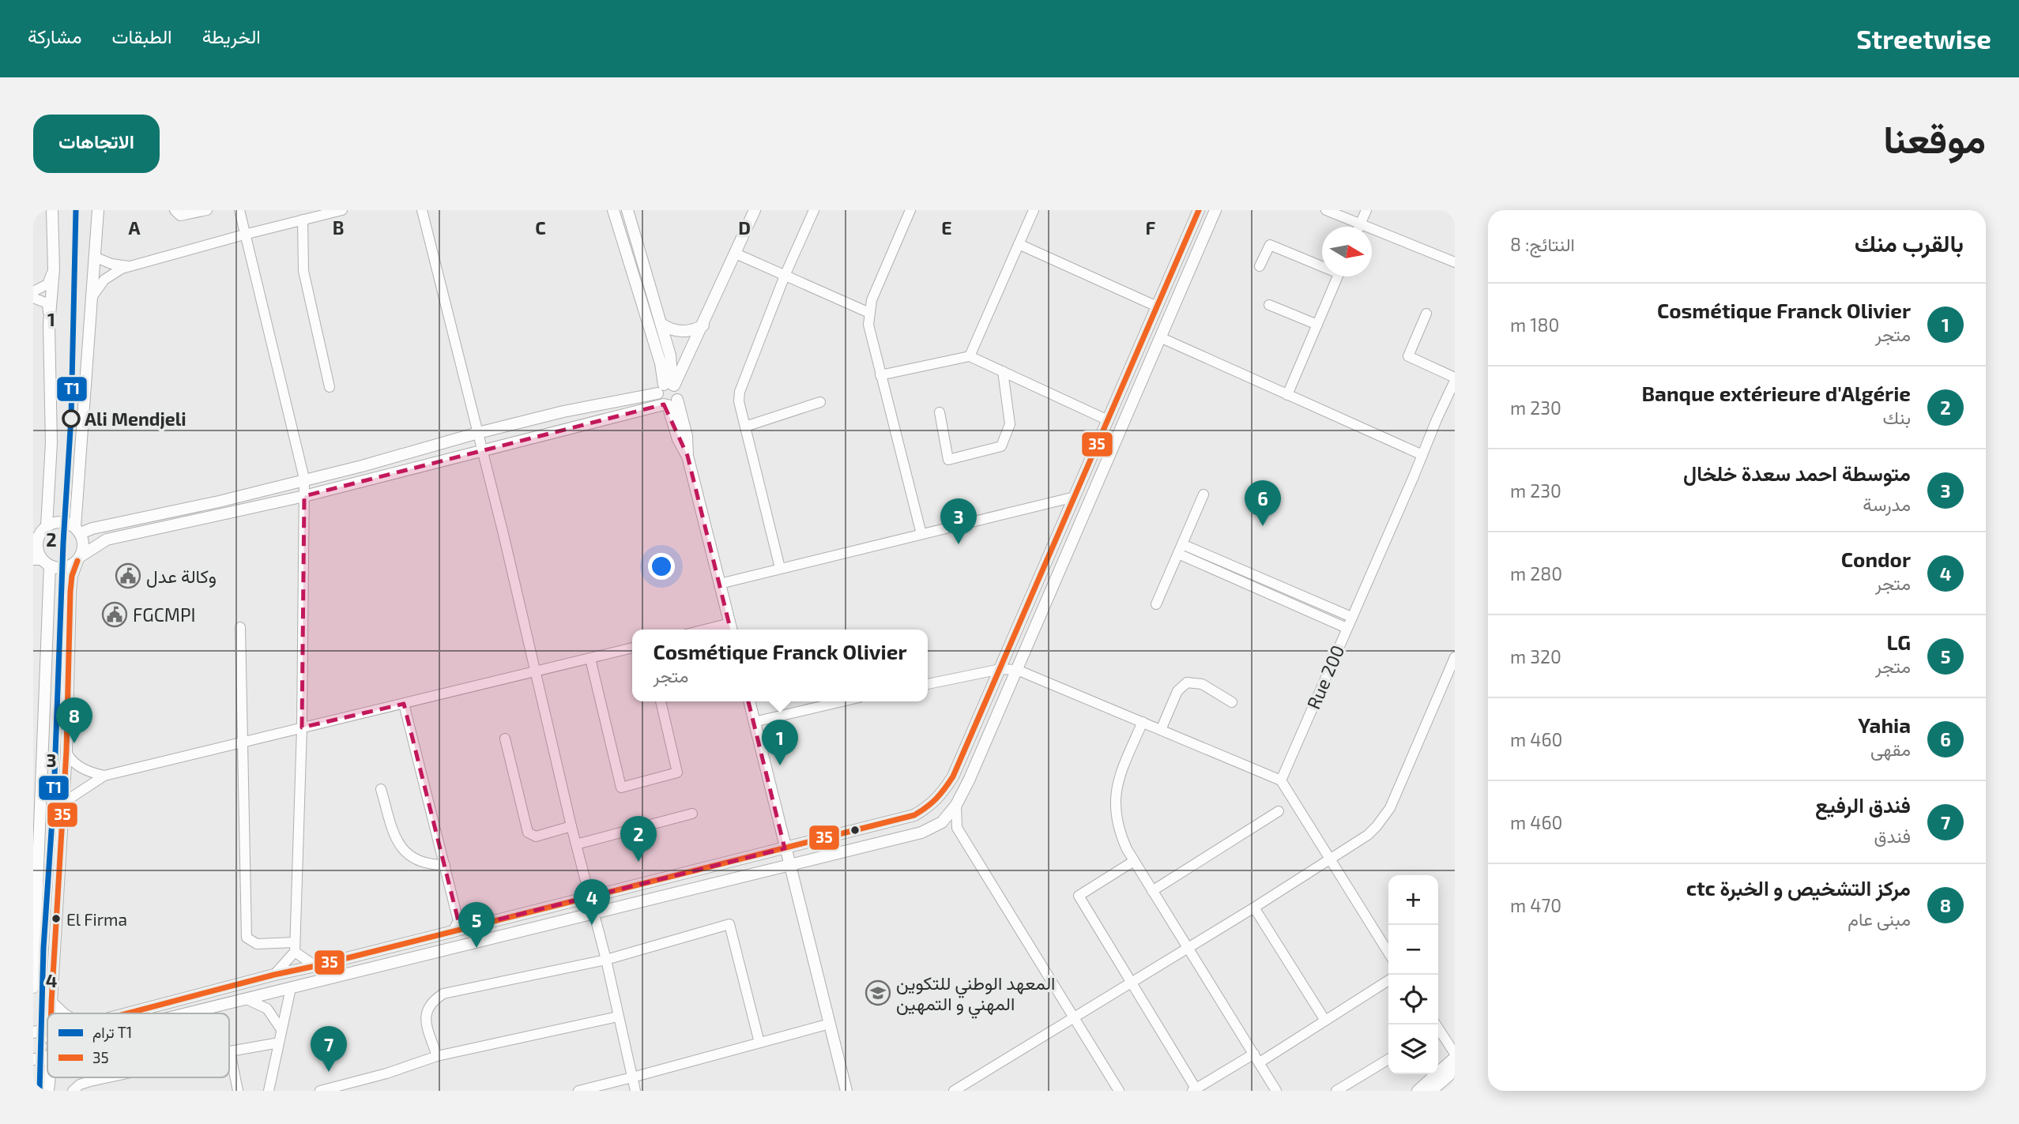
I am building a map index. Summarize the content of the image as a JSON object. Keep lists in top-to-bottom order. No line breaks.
{"streets":{"street":["Rue 200"]},"places":{"other":["Ali Mendjeli","El Firma"],"public building":["وكالة عدل","FGCMPI"],"school or university":["المعهد الوطني للتكوين المهني و التمهين"]},"lines":["tram line T1","transit line 35"],"legend":["ترام T1","35"],"north":"right","page":{"header":"Streetwise","nav":["الخريطة","الطبقات","مشاركة"],"title":"موقعنا","buttons":"الاتجاهات","heading":["بالقرب منك","النتائج: 8"],"list":[{"mark":"1","name":"Cosmétique Franck Olivier","note":"متجر","value":"180 m"},{"mark":"2","name":"Banque extérieure d'Algérie","note":"بنك","value":"230 m"},{"mark":"3","name":"متوسطة احمد سعدة خلخال","note":"مدرسة","value":"230 m"},{"mark":"4","name":"Condor","note":"متجر","value":"280 m"},{"mark":"5","name":"LG","note":"متجر","value":"320 m"},{"mark":"6","name":"Yahia","note":"مقهى","value":"460 m"},{"mark":"7","name":"فندق الرفيع","note":"فندق","value":"460 m"},{"mark":"8","name":"مركز التشخيص و الخبرة ctc","note":"مبنى عام","value":"470 m"}],"pins":["6","3","8","1","2","4","5","7"],"popup":["Cosmétique Franck Olivier","متجر"],"map_buttons":["+","−"]},"grid":{"columns":["A","B","C","D","E","F"],"rows":["1","2","3","4"]}}
